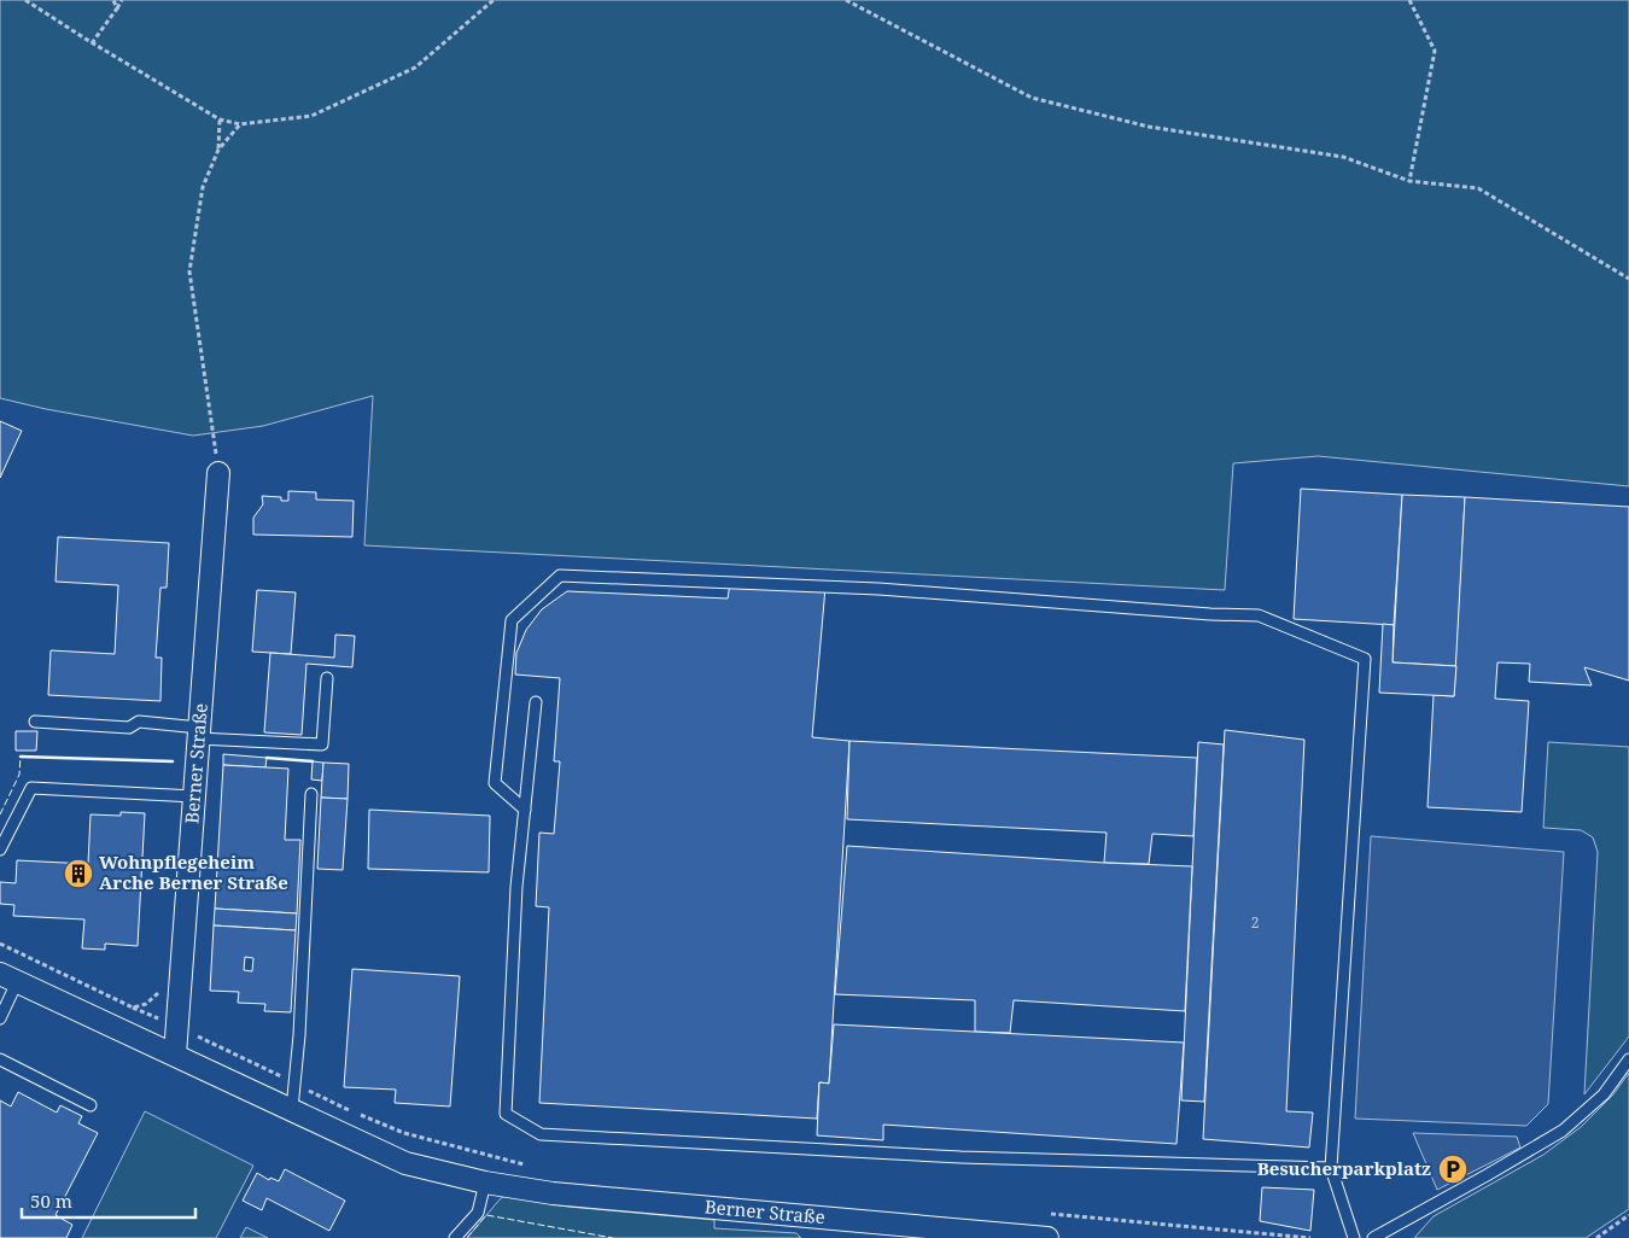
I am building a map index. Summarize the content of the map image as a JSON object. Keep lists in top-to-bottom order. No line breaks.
{"streets":{"street":["Berner Straße"]},"places":{"building":["Wohnpflegeheim Arche Berner Straße"],"parking":["Besucherparkplatz"]},"house_numbers":["2"],"scale_bar":"50 m"}
